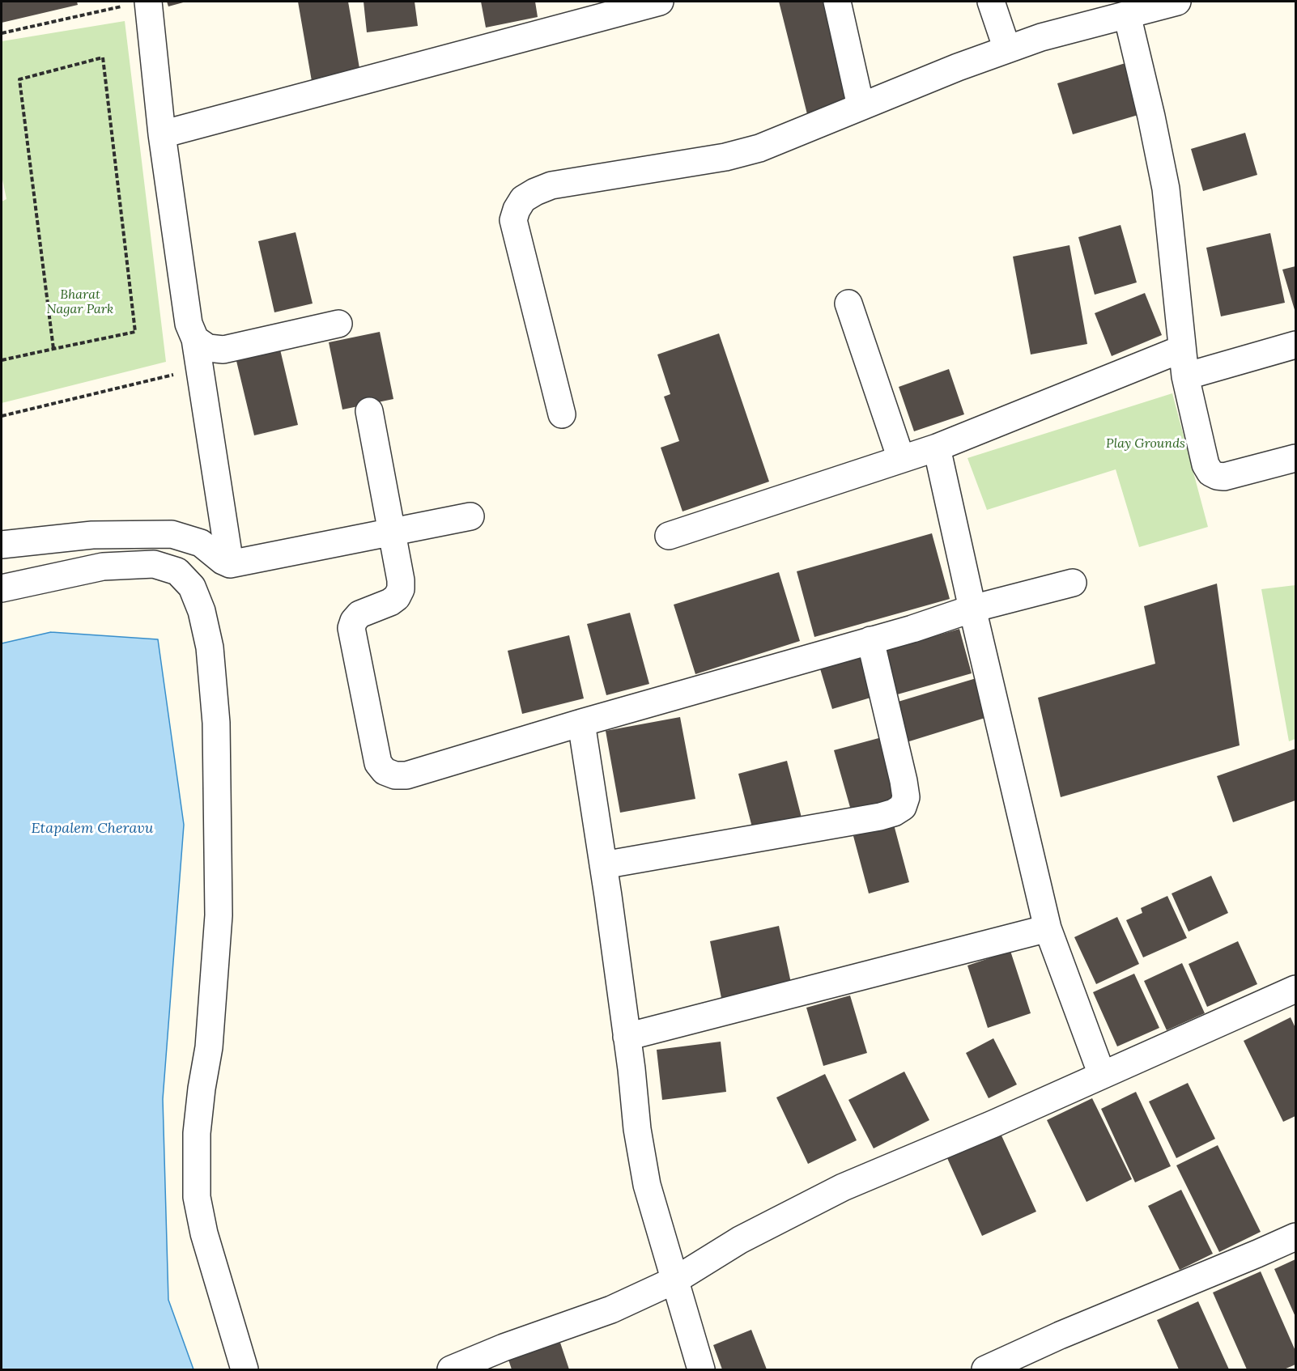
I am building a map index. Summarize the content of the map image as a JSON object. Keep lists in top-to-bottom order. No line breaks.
{"water":["Etapalem Cheravu"],"parks":["Bharat Nagar Park","Play Grounds"]}
